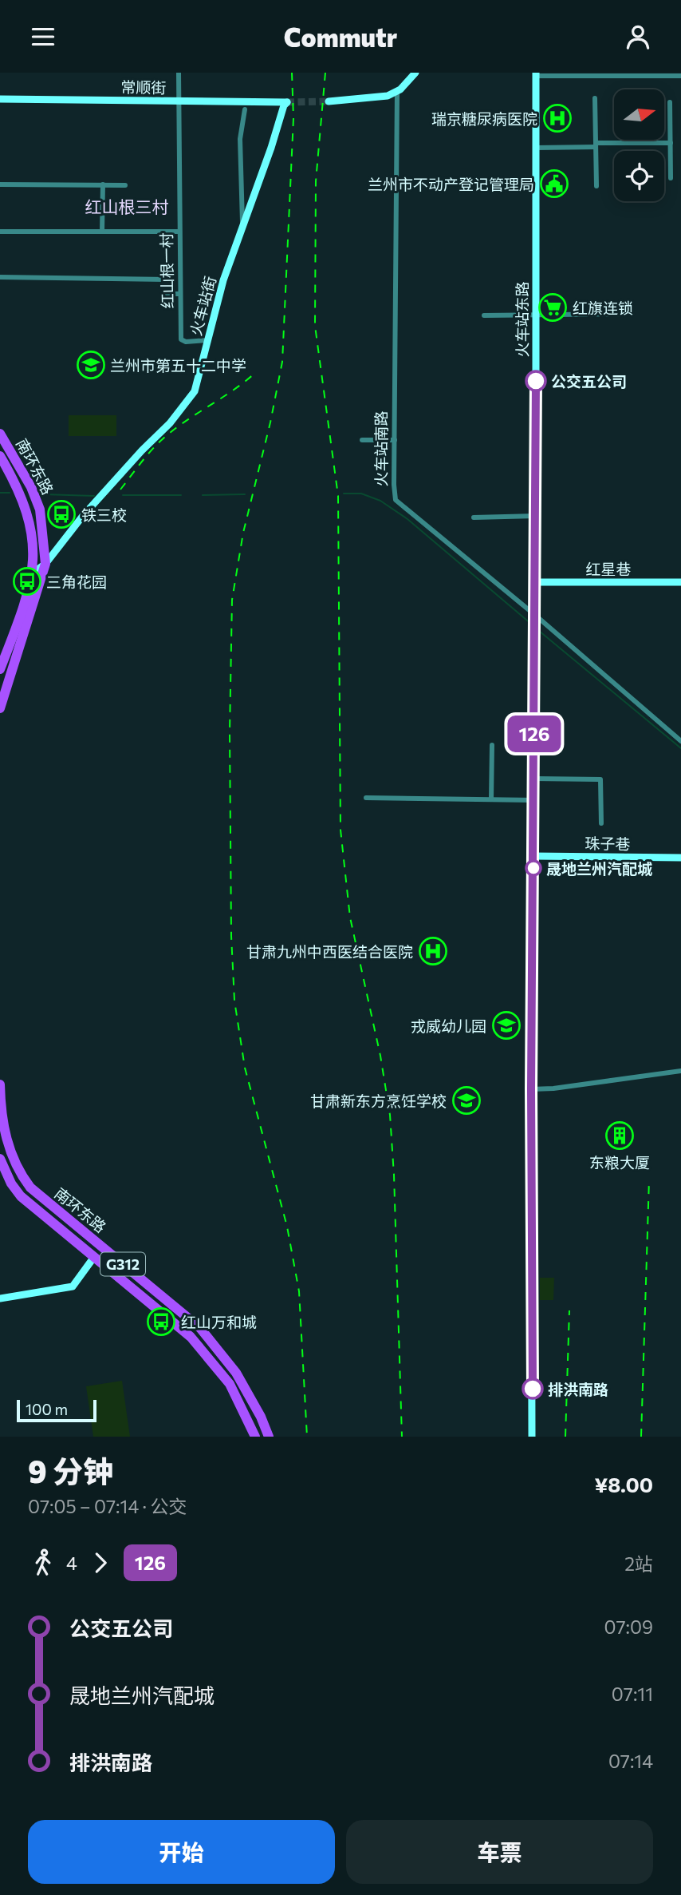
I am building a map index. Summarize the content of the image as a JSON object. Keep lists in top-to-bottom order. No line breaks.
{"streets":{"highway":["南环东路","G312"],"main road":["常顺街","火车站街","火车站东路","红星巷","珠子巷"],"street":["红山根一村","火车站南路"]},"crossings":[["常顺街","红山根一村"],["常顺街","火车站街"],["红山根一村","火车站街"],["火车站街","南环东路"],["火车站东路","火车站南路"],["火车站东路","红星巷"],["火车站东路","珠子巷"]],"districts":["红山根三村"],"places":{"hospital":["瑞京糖尿病医院","甘肃九州中西医结合医院"],"public building":["兰州市不动产登记管理局"],"supermarket":["红旗连锁"],"school or university":["兰州市第五十二中学","戎威幼儿园","甘肃新东方烹饪学校"],"other":["公交五公司","晟地兰州汽配城","排洪南路"],"bus stop":["铁三校","三角花园","红山万和城"],"building":["东粮大厦"]},"lines":["bus line 126"],"scale_bar":"100 m","north":"right","page":{"header":"Commutr","on_map":"126","scale":"100 m","heading":["9 分钟","07:05 – 07:14 · 公交","¥8.00"],"legs":["4","126","2站"],"list":[{"name":"公交五公司","value":"07:09"},{"name":"晟地兰州汽配城","value":"07:11"},{"name":"排洪南路","value":"07:14"}],"buttons":["开始","车票"]}}
